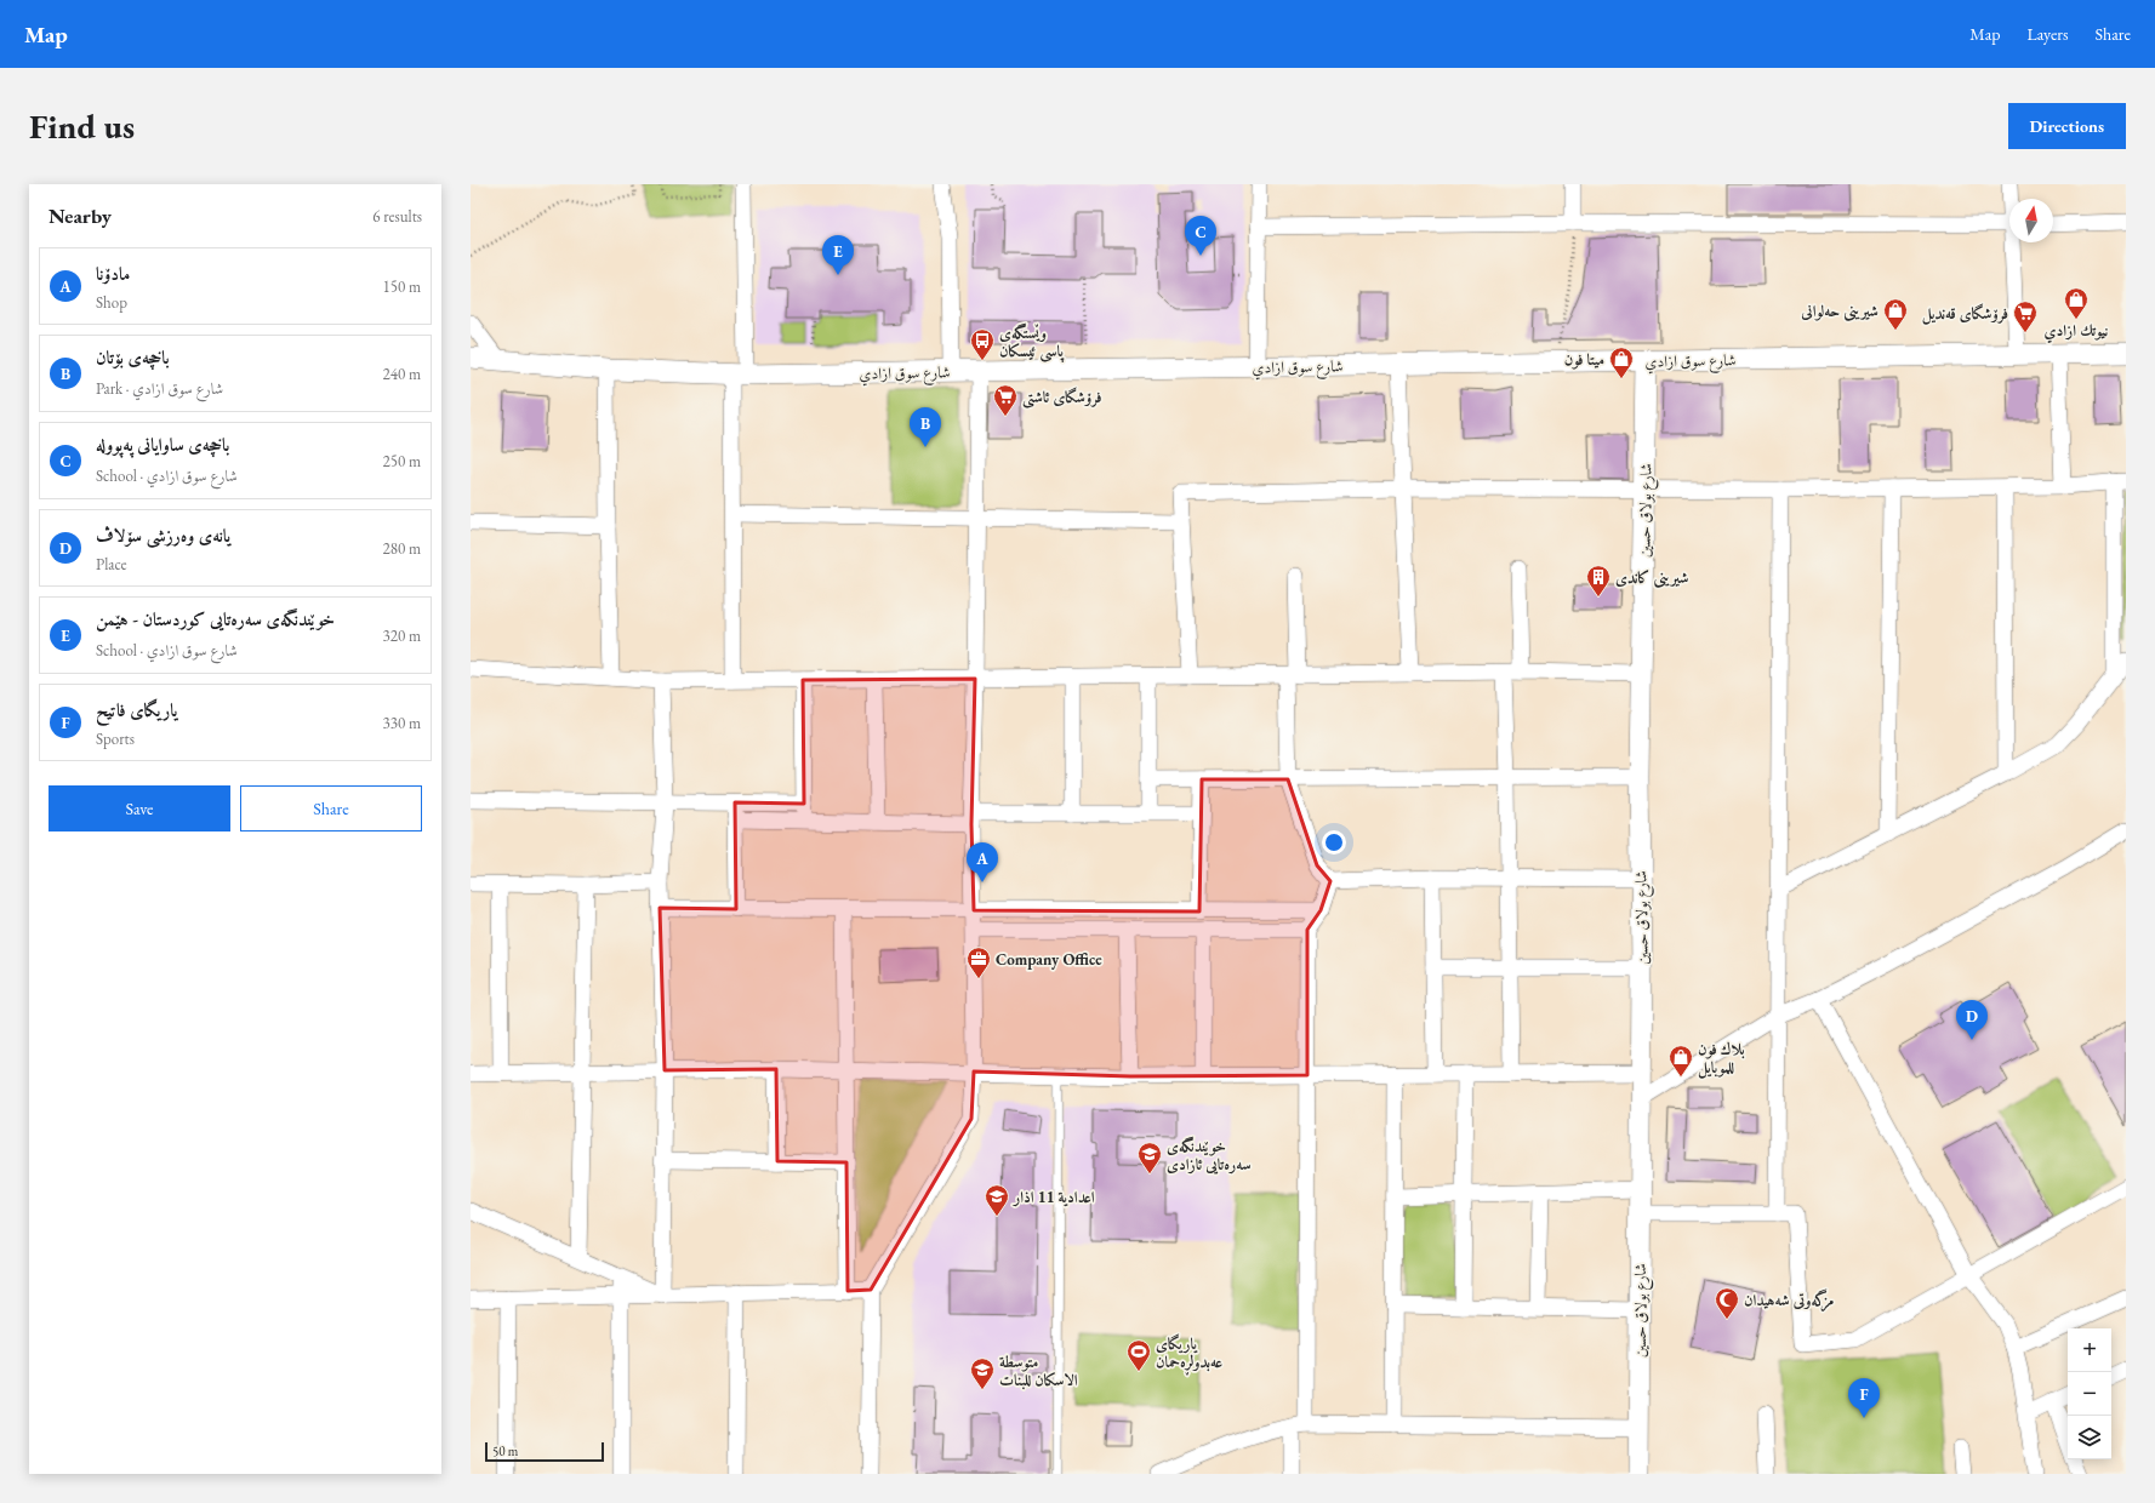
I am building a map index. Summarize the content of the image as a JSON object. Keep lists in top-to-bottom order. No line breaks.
{"streets":{"street":["شارع سوق ازادي","شارع بولاق حسين"]},"crossings":[["شارع سوق ازادي","شارع بولاق حسين"]],"places":{"shop":["نيوتك ازادي","شیرینی حەلوانی","ميتا فون","بلاك فون للموبايل"],"supermarket":["فرۆشگای قەندیل","فرۆشگای ئاشتی"],"bus stop":["وێستگەی پاسی ئیسکان"],"building":["شیرینی کاندی"],"office":["Company Office"],"school or university":["خوێندنگەی سەرەتایی ئازادی","اعدادية 11 اذار","متوسطة الاسكان للبنات"],"mosque":["مزگەوتی شەهیدان"],"sports":["یاریگای عەبدولڕەحمان"]},"scale_bar":"50 m","north":"top","page":{"header":"Map","nav":["Map","Layers","Share"],"buttons":["Directions",["Save","Share"]],"title":"Find us","heading":["Nearby","6 results"],"pins":["C","E","B","A","D","F"],"list":[{"mark":"A","name":"مادۆنا","note":"Shop","value":"150 m"},{"mark":"B","name":"باخچەی بۆتان","note":"Park · شارع سوق ازادي","value":"240 m"},{"mark":"C","name":"باخچەی ساوایانی پەپوولە","note":"School · شارع سوق ازادي","value":"250 m"},{"mark":"D","name":"یانەی وەرزشی سۆلاڤ","note":"Place","value":"280 m"},{"mark":"E","name":"خوێندنگەی سەرەتایی کوردستان - هێمن","note":"School · شارع سوق ازادي","value":"320 m"},{"mark":"F","name":"یاریگای فاتیح","note":"Sports","value":"330 m"}],"map_buttons":["+","−"],"scale":"50 m"}}
